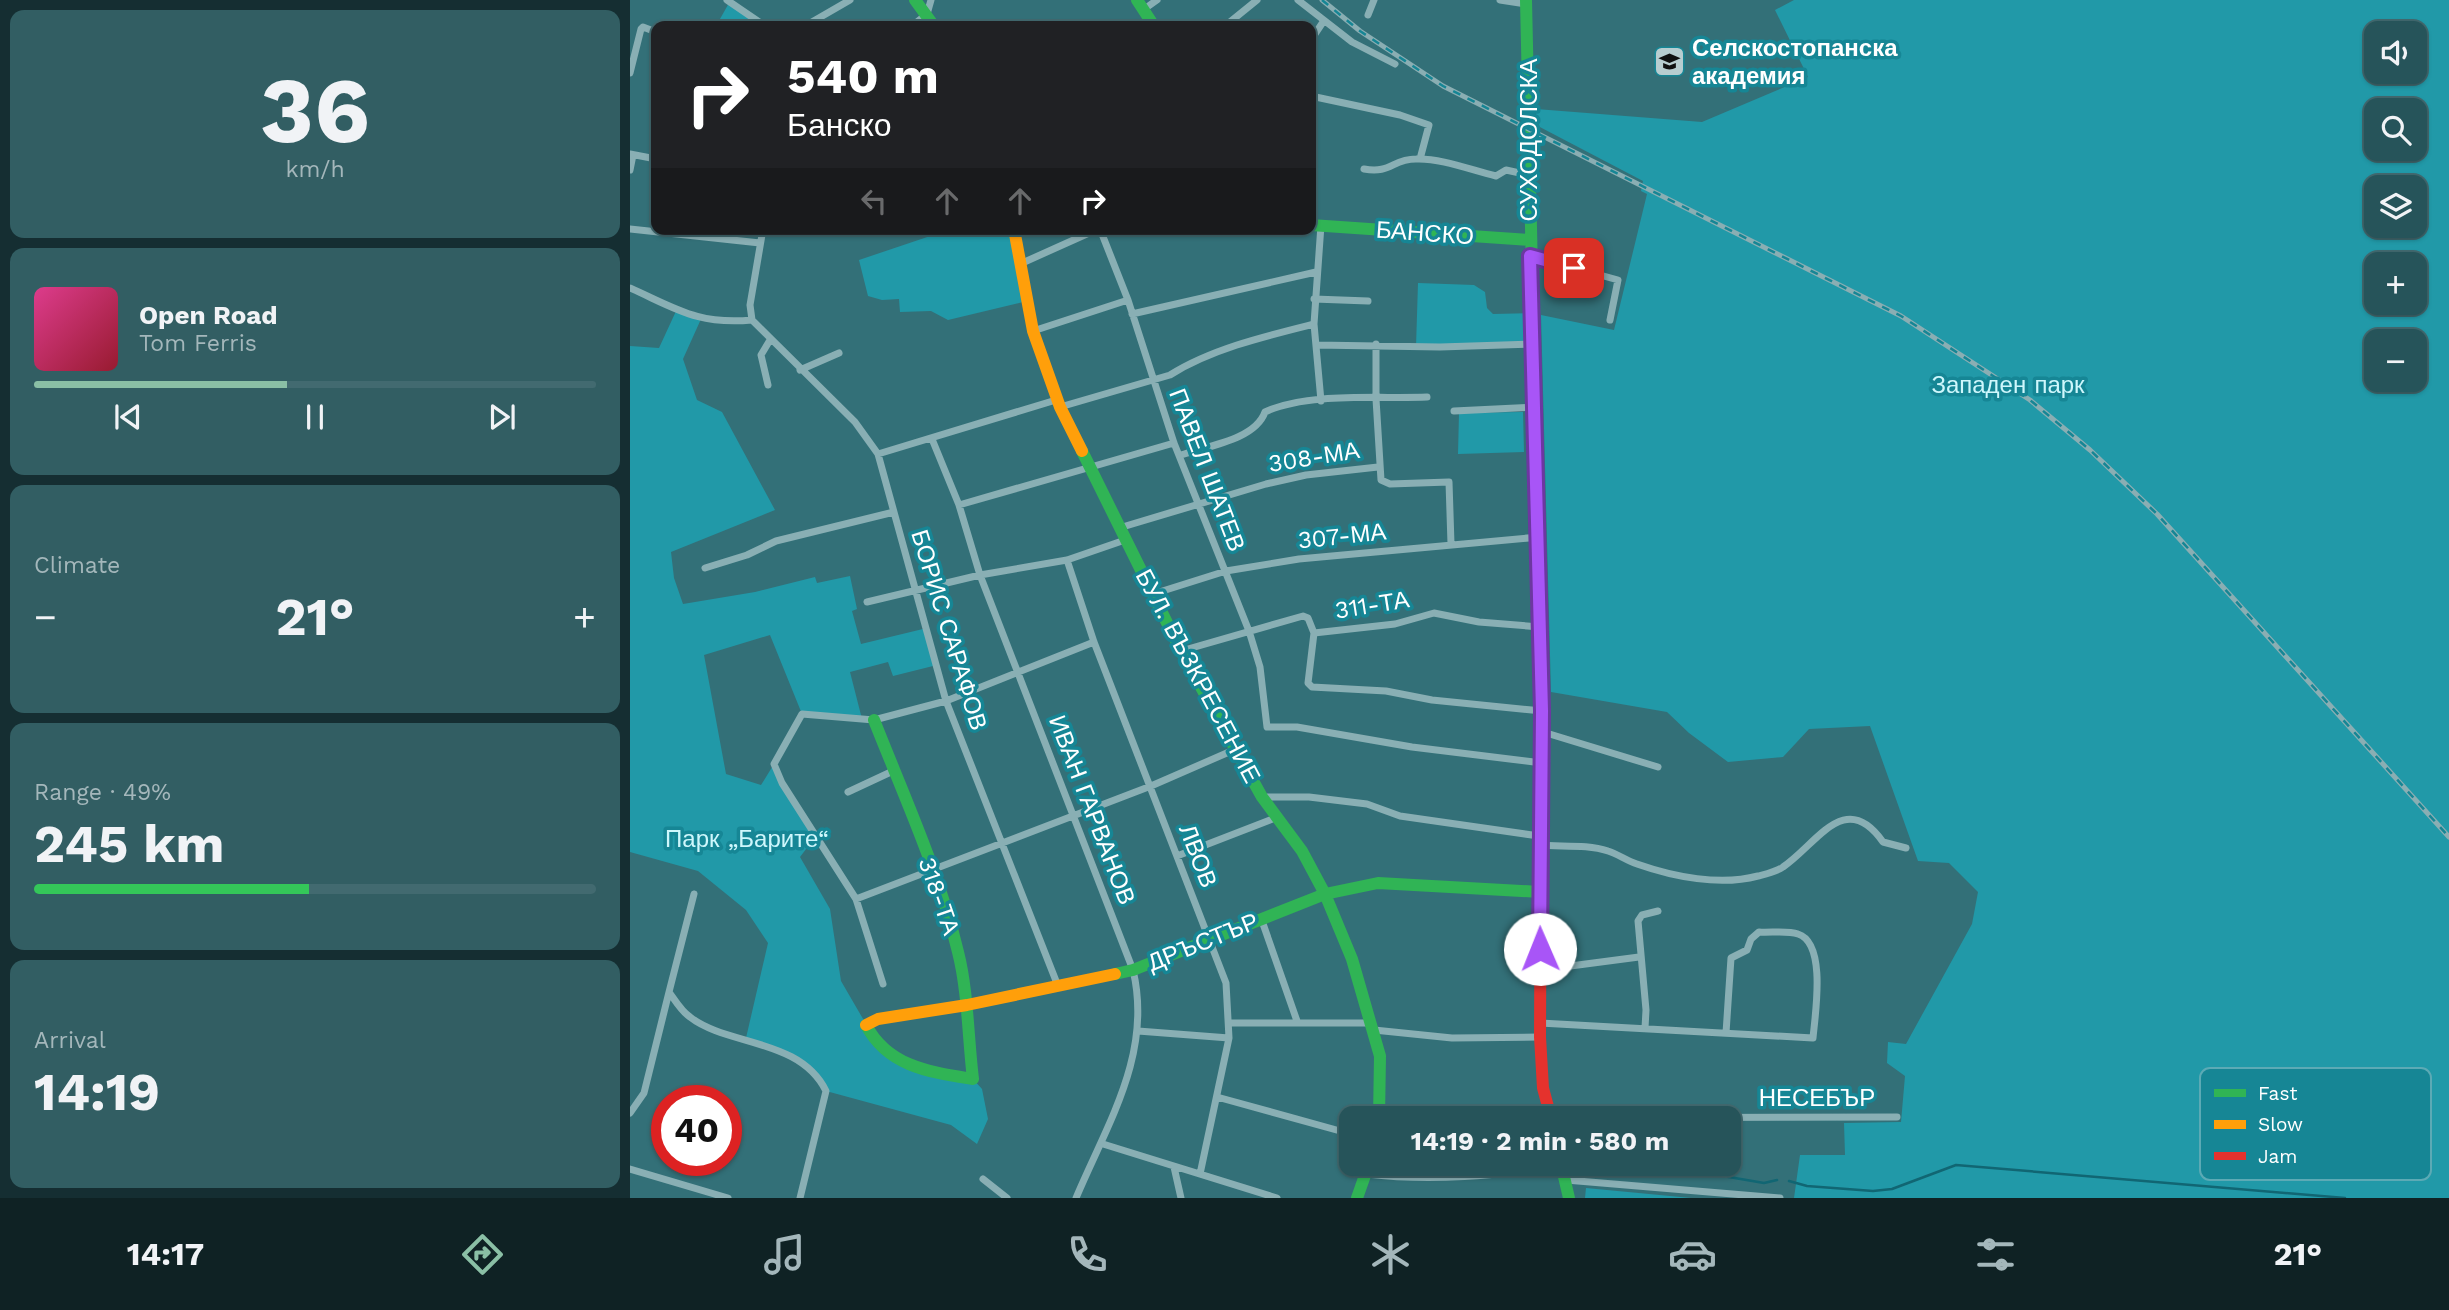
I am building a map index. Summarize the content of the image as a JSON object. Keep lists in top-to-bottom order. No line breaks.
{"streets":{"street":["СУХОДОЛСКА","БАНСКО","308-МА","ПАВЕЛ ШАТЕВ","307-МА","311-ТА","БОРИС САРАФОВ","БУЛ. ВЪЗКРЕСЕНИЕ","ИВАН ГАРВАНОВ","ЛВОВ","318-ТА","ДРЪСТЪР","НЕСЕБЪР"]},"crossings":[["СУХОДОЛСКА","БАНСКО"],["СУХОДОЛСКА","ПАВЕЛ ШАТЕВ"],["СУХОДОЛСКА","307-МА"],["СУХОДОЛСКА","311-ТА"],["СУХОДОЛСКА","ДРЪСТЪР"],["308-МА","ПАВЕЛ ШАТЕВ"],["308-МА","307-МА"],["308-МА","БОРИС САРАФОВ"],["308-МА","БУЛ. ВЪЗКРЕСЕНИЕ"],["308-МА","ИВАН ГАРВАНОВ"],["308-МА","ЛВОВ"],["ПАВЕЛ ШАТЕВ","307-МА"],["ПАВЕЛ ШАТЕВ","311-ТА"],["307-МА","БУЛ. ВЪЗКРЕСЕНИЕ"],["311-ТА","БУЛ. ВЪЗКРЕСЕНИЕ"],["БОРИС САРАФОВ","ДРЪСТЪР"],["БУЛ. ВЪЗКРЕСЕНИЕ","ДРЪСТЪР"],["ИВАН ГАРВАНОВ","ДРЪСТЪР"],["ЛВОВ","ДРЪСТЪР"],["318-ТА","ДРЪСТЪР"]],"parks":["Западен парк","Парк „Барите“"],"places":{"school or university":["Селскостопанска академия"]},"legend":["Fast","Slow","Jam"],"page":{"tile":[["36","km/h"],"Climate",["Range · 49%","245 km"],["Arrival","14:19"]],"map_buttons":["+","−"],"turn":["540 m","Банско"],"song":["Open Road","Tom Ferris"],"heat":["−","21°","+"],"limit":"40","trip":"14:19 · 2 min · 580 m","tabs":["14:17","21°"]}}
